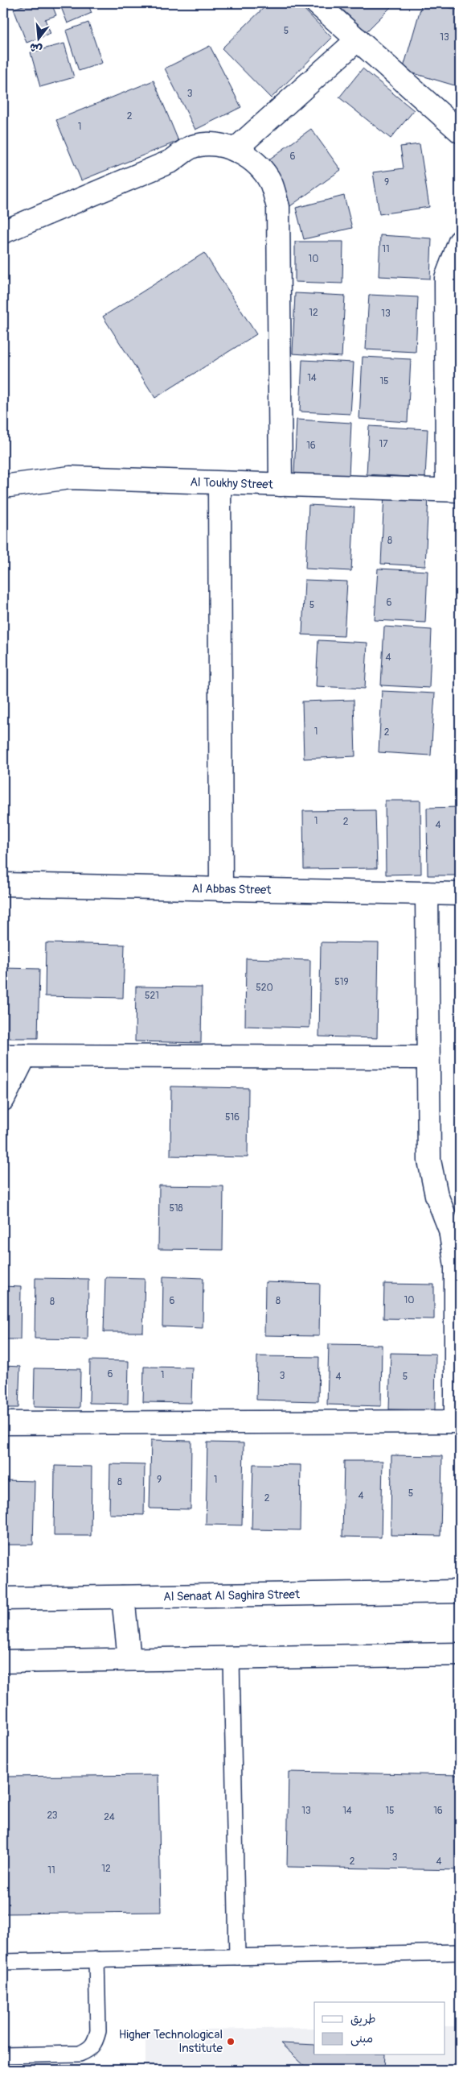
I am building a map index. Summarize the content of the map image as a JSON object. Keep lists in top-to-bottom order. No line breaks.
{"streets":{"street":["Al Toukhy Street","Al Abbas Street","Al Senaat Al Saghira Street"]},"places":["Higher Technological Institute"],"house_numbers":["5","13","3","2","1","6","9","11","10","12","13","14","15","17","16","8","6","5","4","1","2","1","2","4","519","520","521","516","518","10","6","8","8","6","1","3","4","5","9","1","8","5","4","2","13","14","15","16","23","24","3","2","4","12","11"],"legend":["طريق","مبنى"],"north":"bottom"}
